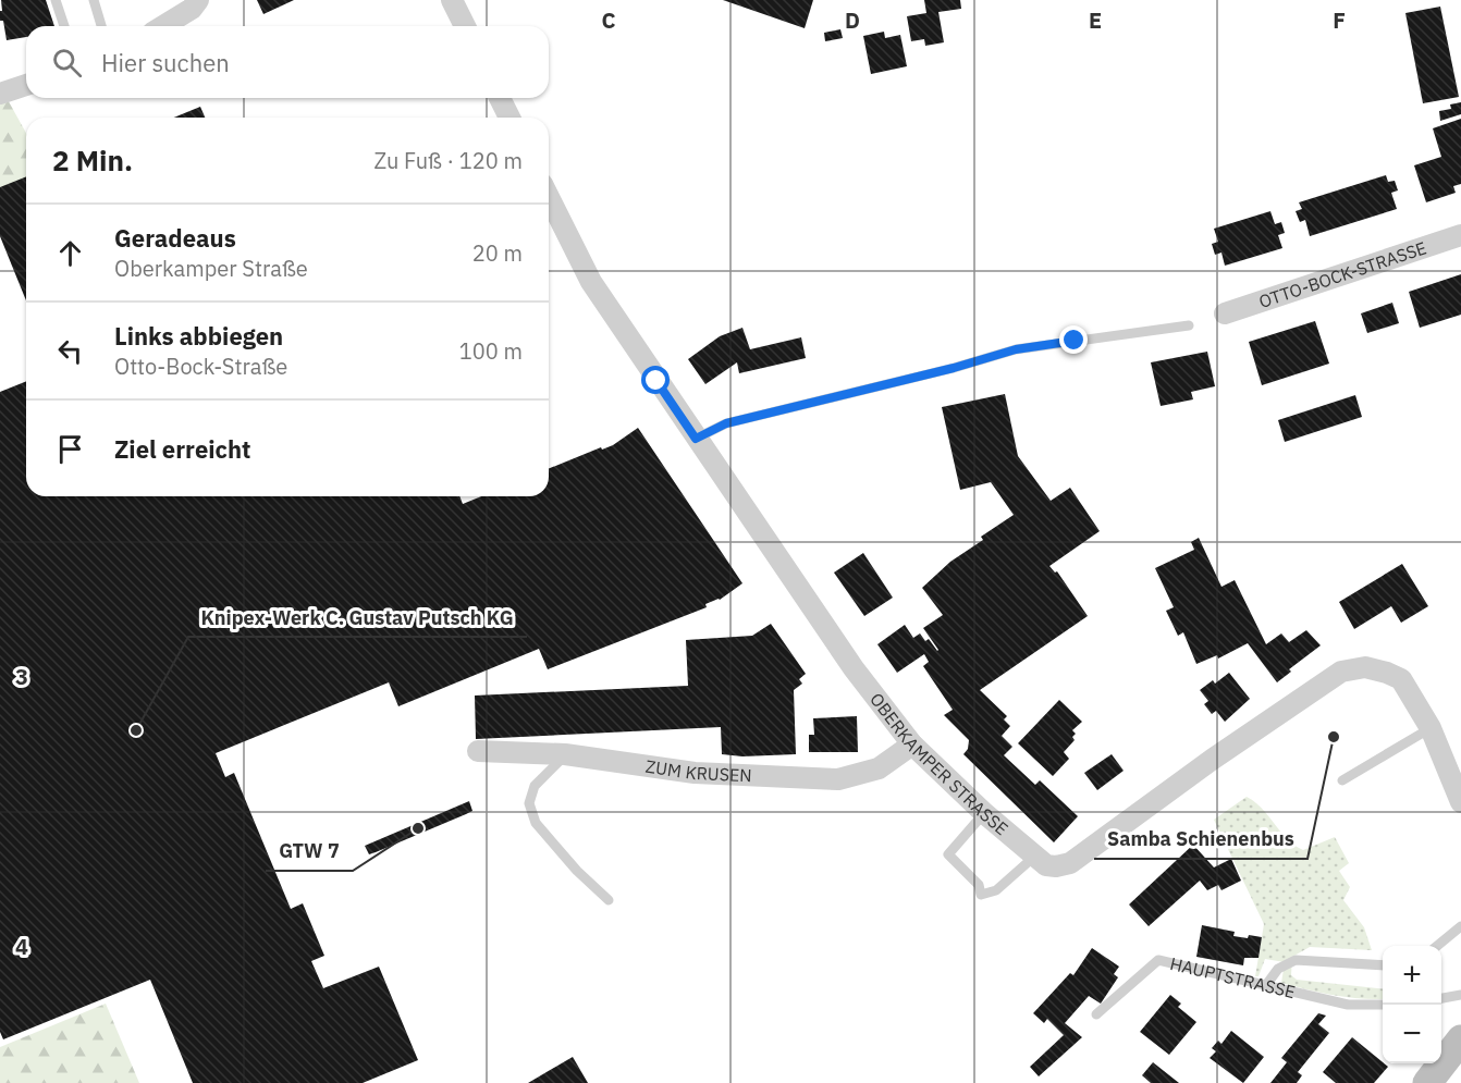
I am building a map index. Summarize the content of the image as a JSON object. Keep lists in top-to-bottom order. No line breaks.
{"streets":{"street":["OTTO-BOCK-STRASSE","OBERKAMPER STRASSE","ZUM KRUSEN"],"lane":["HAUPTSTRASSE"]},"crossings":[["OBERKAMPER STRASSE","ZUM KRUSEN"]],"places":["Knipex-Werk C. Gustav Putsch KG","Samba Schienenbus","GTW 7"],"page":{"search":"Hier suchen","heading":["2 Min.","Zu Fuß · 120 m"],"list":[["Geradeaus","Oberkamper Straße","20 m"],["Links abbiegen","Otto-Bock-Straße","100 m"],"Ziel erreicht"],"map_buttons":["+","−"]},"grid":{"columns":["C","D","E","F"],"rows":["3","4"]}}
